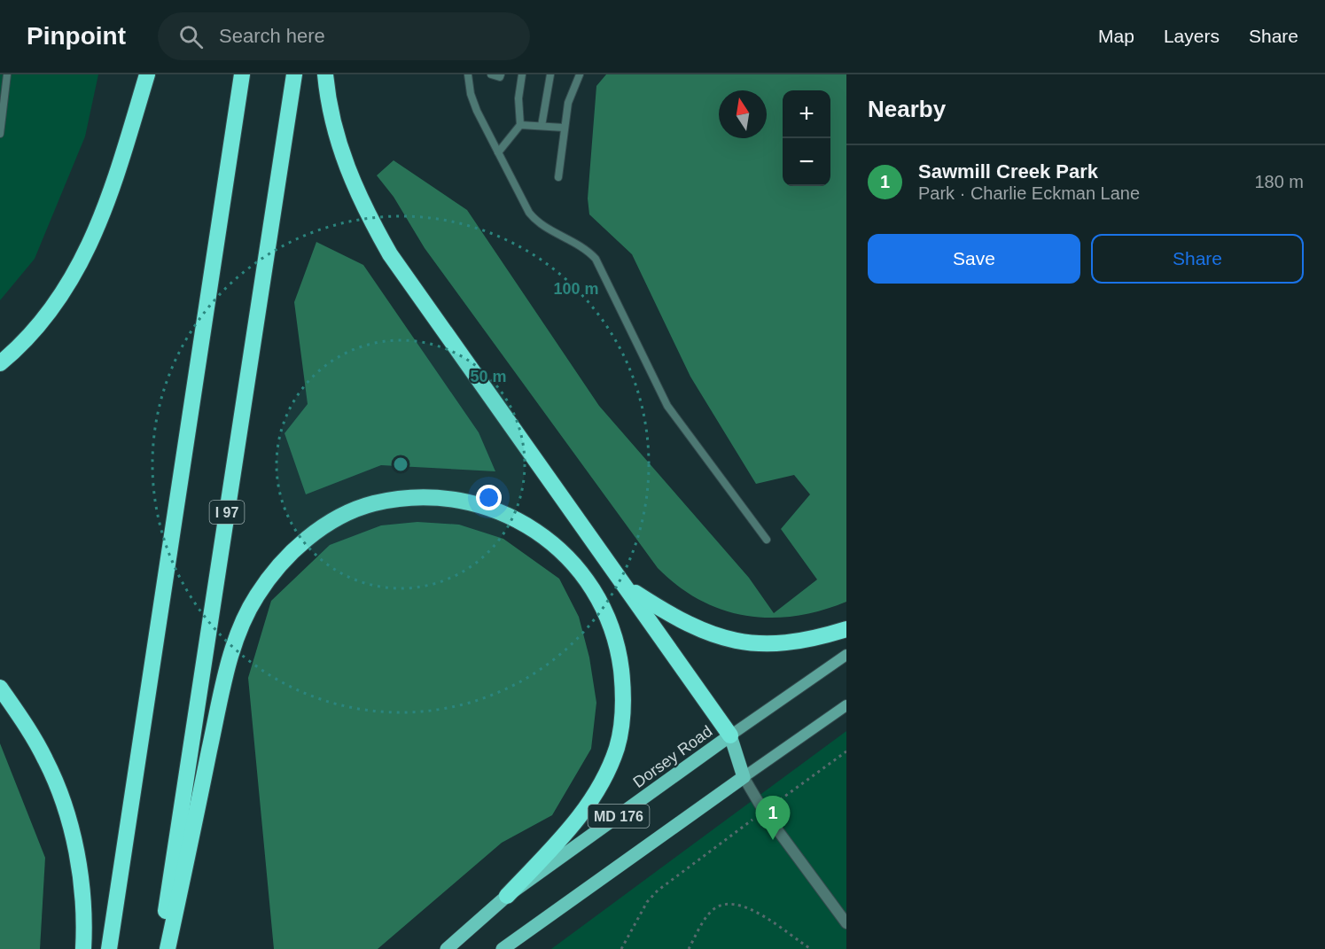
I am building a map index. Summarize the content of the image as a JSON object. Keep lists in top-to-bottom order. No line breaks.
{"streets":{"highway":["I 97"],"main road":["Dorsey Road","MD 176"]},"north":"top","page":{"header":"Pinpoint","search":"Search here","nav":["Map","Layers","Share"],"heading":"Nearby","map_buttons":["+","−"],"list":[{"mark":"1","name":"Sawmill Creek Park","note":"Park · Charlie Eckman Lane","value":"180 m"}],"buttons":["Save","Share"],"pins":"1"},"rings":["100 m","50 m"]}
